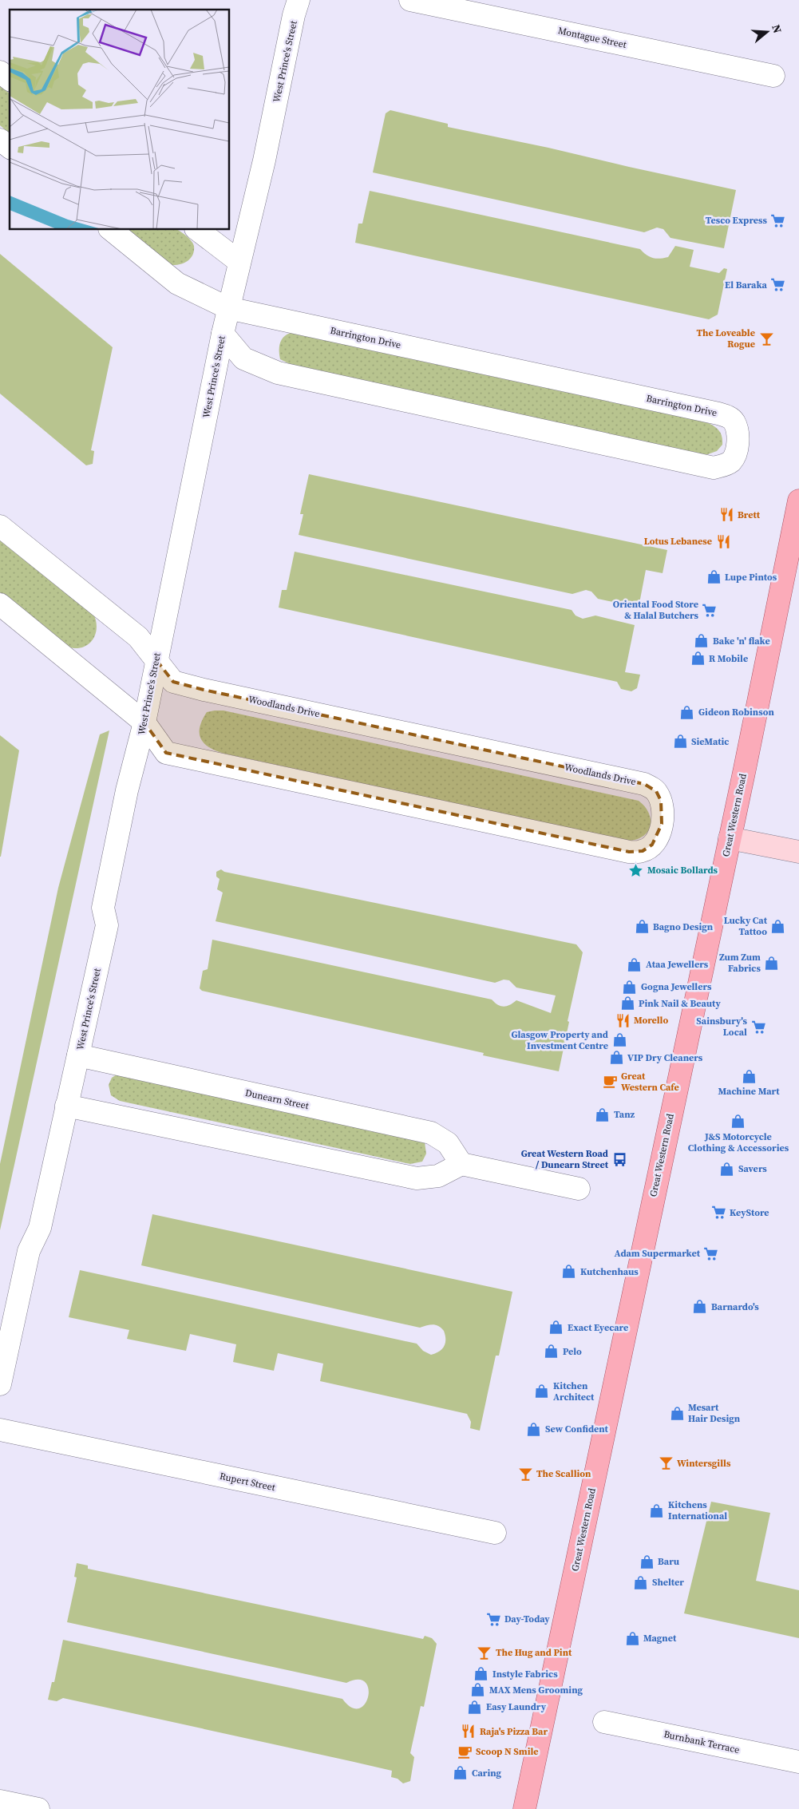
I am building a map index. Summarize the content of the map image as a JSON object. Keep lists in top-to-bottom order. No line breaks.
{"streets":{"main road":["Great Western Road"],"street":["Montague Street","West Prince's Street","Barrington Drive","Woodlands Drive","Dunearn Street","Rupert Street","Burnbank Terrace"]},"crossings":[["West Prince's Street","Barrington Drive"],["West Prince's Street","Woodlands Drive"],["West Prince's Street","Dunearn Street"]],"places":{"supermarket":["Tesco Express","El Baraka","Oriental Food Store & Halal Butchers","Sainsbury's Local","KeyStore","Adam Supermarket","Day-Today"],"bar":["The Loveable Rogue","Wintersgills","The Scallion","The Hug and Pint"],"restaurant":["Brett","Lotus Lebanese","Morello","Raja's Pizza Bar"],"shop":["Lupe Pintos","Bake 'n' flake","R Mobile","Gideon Robinson","SieMatic","Lucky Cat Tattoo","Bagno Design","Zum Zum Fabrics","Ataa Jewellers","Gogna Jewellers","Pink Nail & Beauty","Glasgow Property and Investment Centre","VIP Dry Cleaners","Machine Mart","Tanz","J&S Motorcycle Clothing & Accessories","Savers","Kutchenhaus","Barnardo's","Exact Eyecare","Pelo","Kitchen Architect","Mesart Hair Design","Sew Confident","Kitchens International","Baru","Shelter","Magnet","Instyle Fabrics","MAX Mens Grooming","Easy Laundry","Caring"],"place":["Mosaic Bollards"],"cafe":["Great Western Cafe","Scoop N Smile"],"bus stop":["Great Western Road / Dunearn Street"]},"north":"right"}
